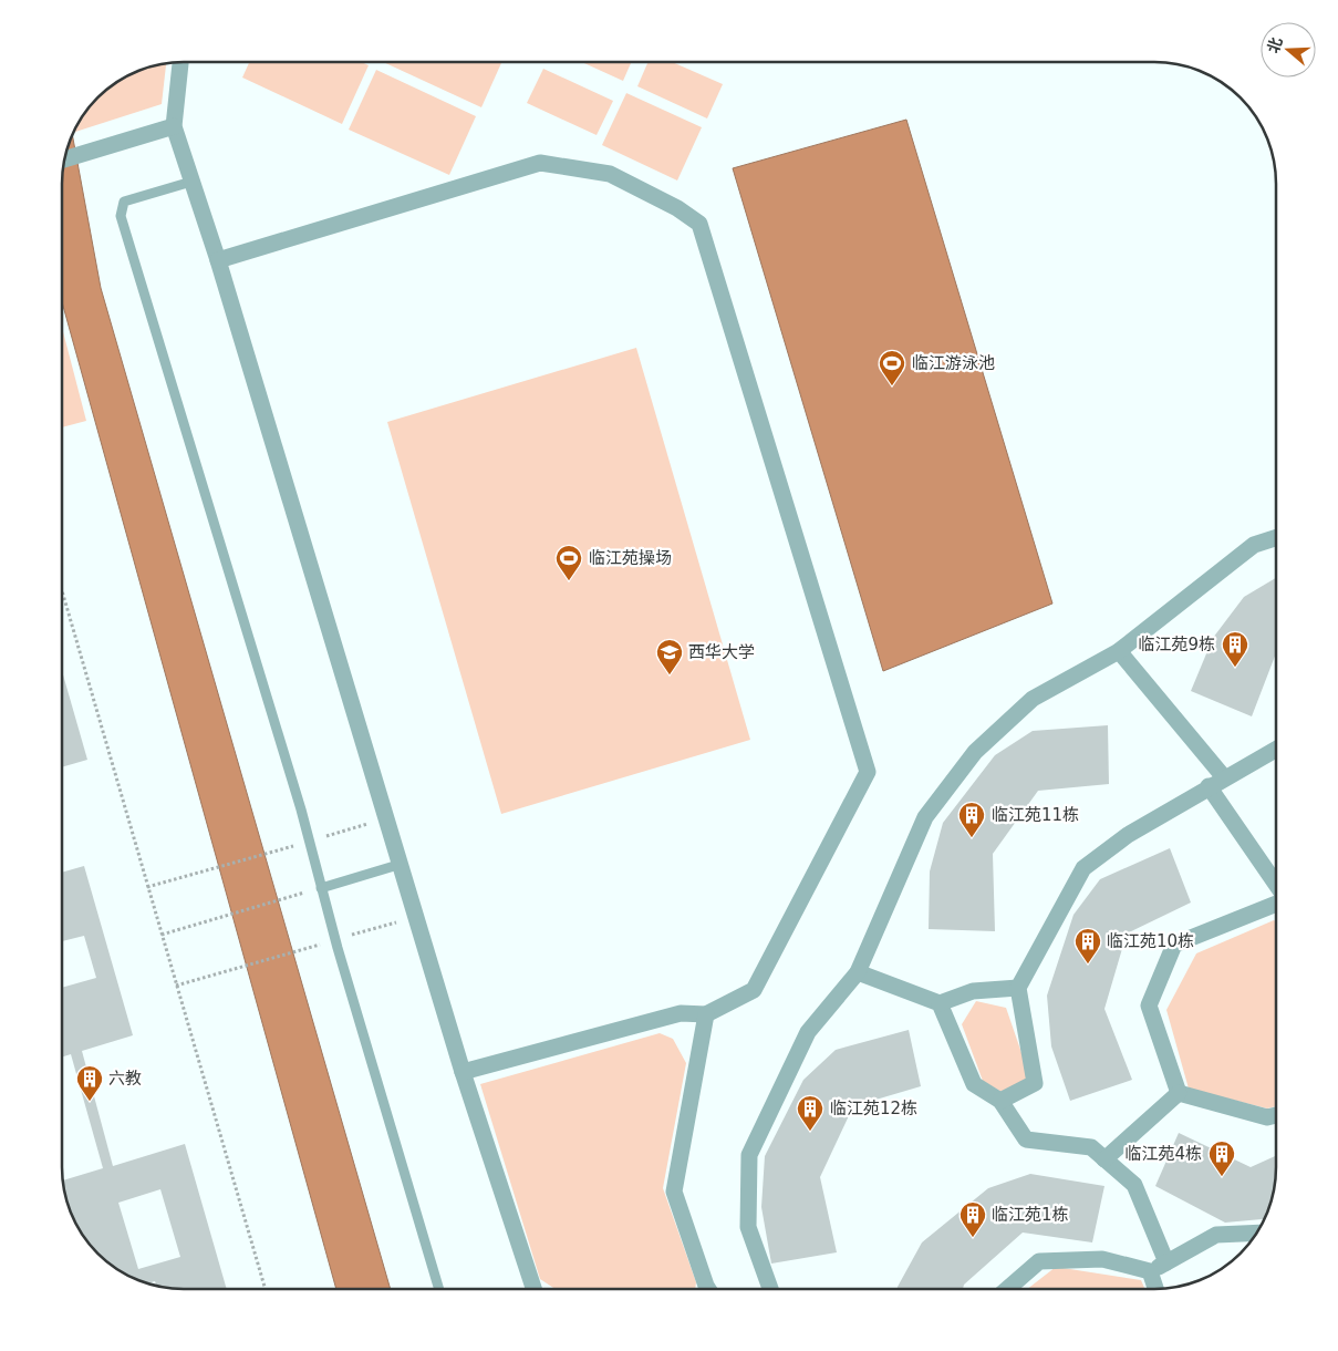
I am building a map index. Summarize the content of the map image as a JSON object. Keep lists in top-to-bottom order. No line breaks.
{"places":{"sports":["临江游泳池","临江苑操场"],"building":["临江苑9栋","临江苑11栋","临江苑10栋","六教","临江苑12栋","临江苑4栋","临江苑1栋"],"school or university":["西华大学"]},"north":"left"}
